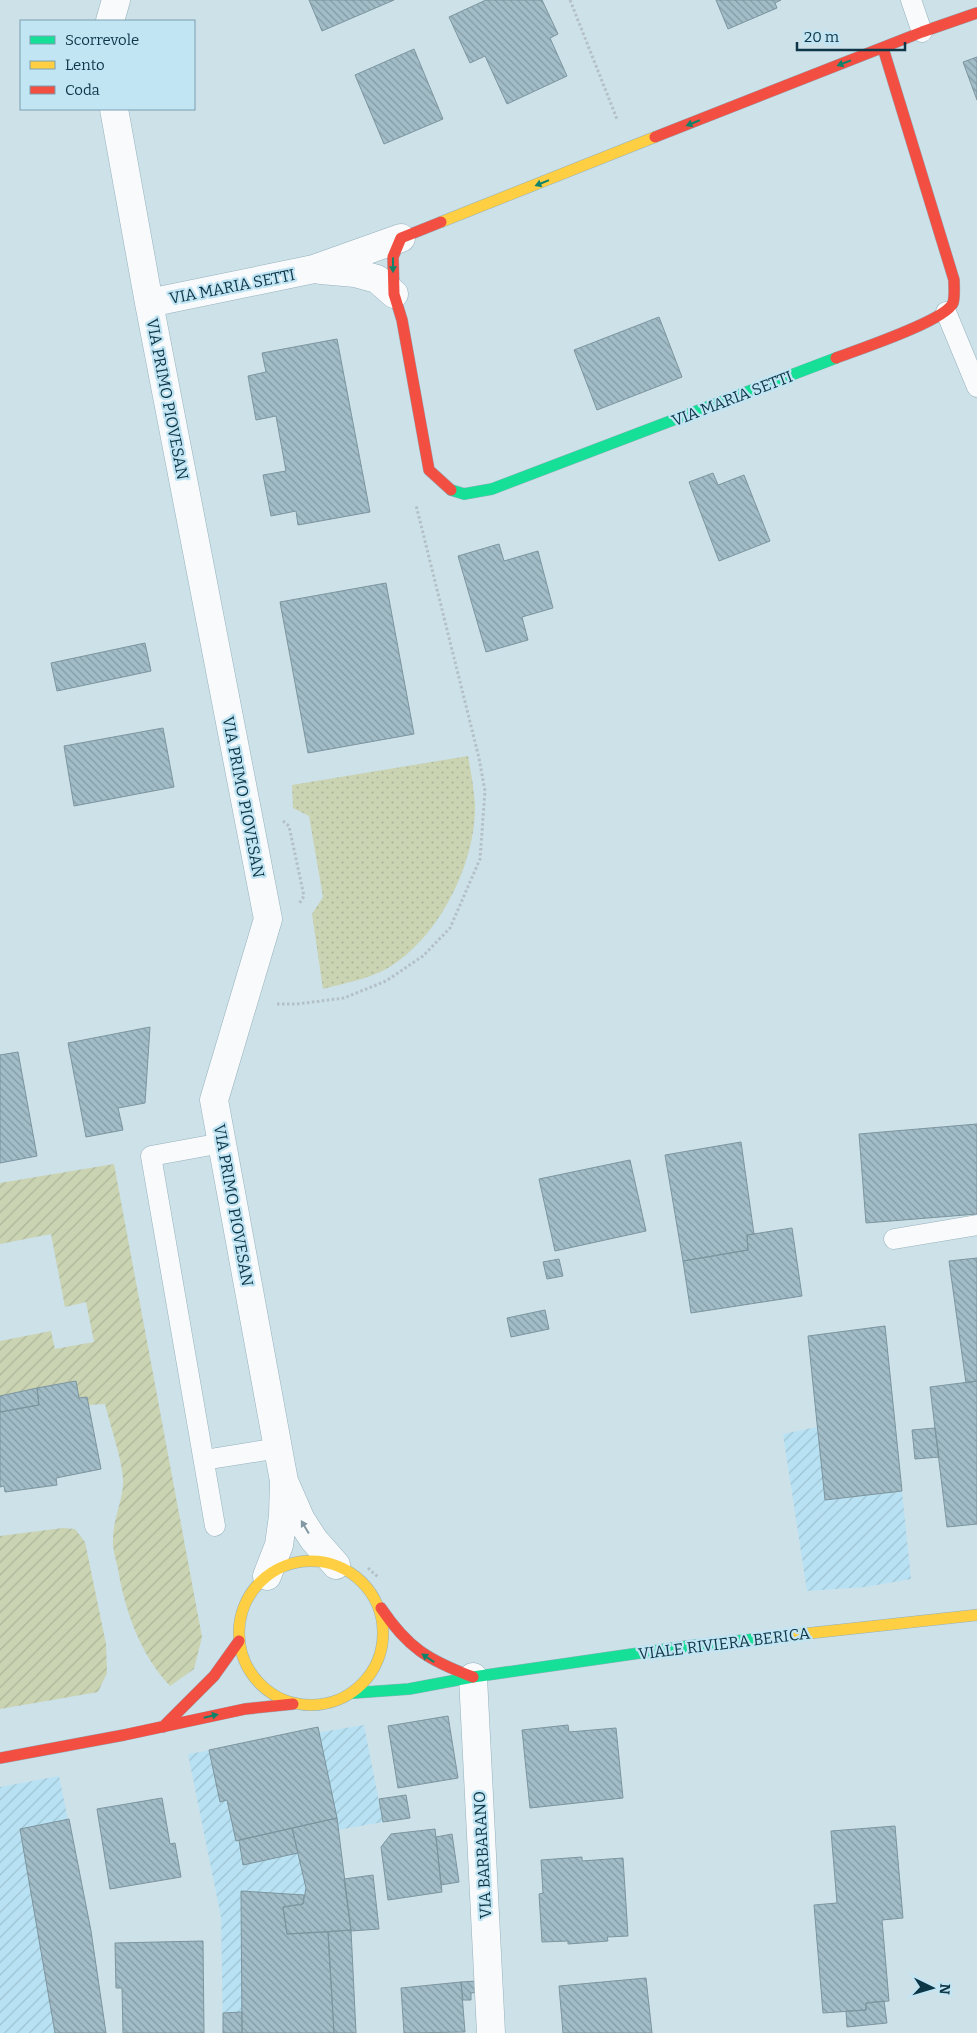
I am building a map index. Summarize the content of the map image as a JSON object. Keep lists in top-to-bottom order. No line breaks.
{"streets":{"street":["VIA MARIA SETTI","VIA PRIMO PIOVESAN","VIALE RIVIERA BERICA","VIA BARBARANO"]},"crossings":[["VIA MARIA SETTI","VIA PRIMO PIOVESAN"],["VIALE RIVIERA BERICA","VIA BARBARANO"]],"legend":["Scorrevole","Lento","Coda"],"scale_bar":"20 m","north":"right"}
